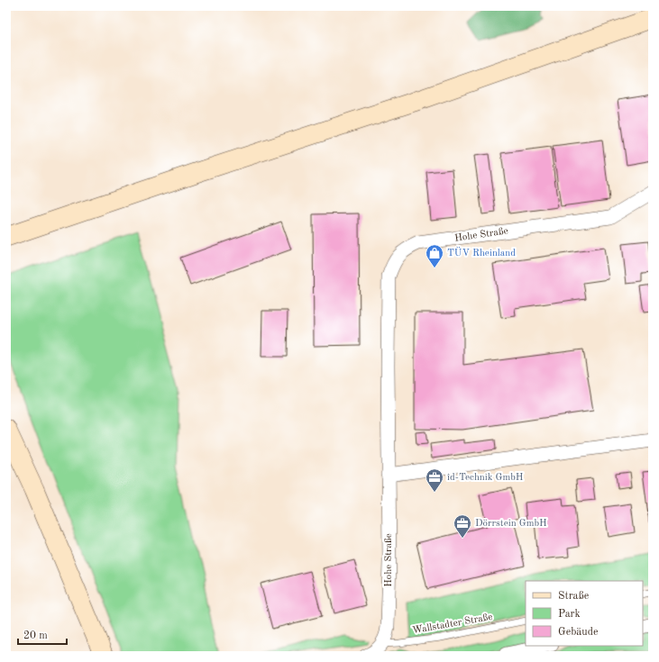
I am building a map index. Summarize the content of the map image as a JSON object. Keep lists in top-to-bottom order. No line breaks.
{"streets":{"street":["Hohe Straße"],"lane":["Wallstadter Straße"]},"crossings":[["Hohe Straße","Wallstadter Straße"]],"places":{"shop":["TÜV Rheinland"],"office":["îd-Technik GmbH","Dörrstein GmbH"]},"legend":["Straße","Park","Gebäude"],"scale_bar":"20 m"}
